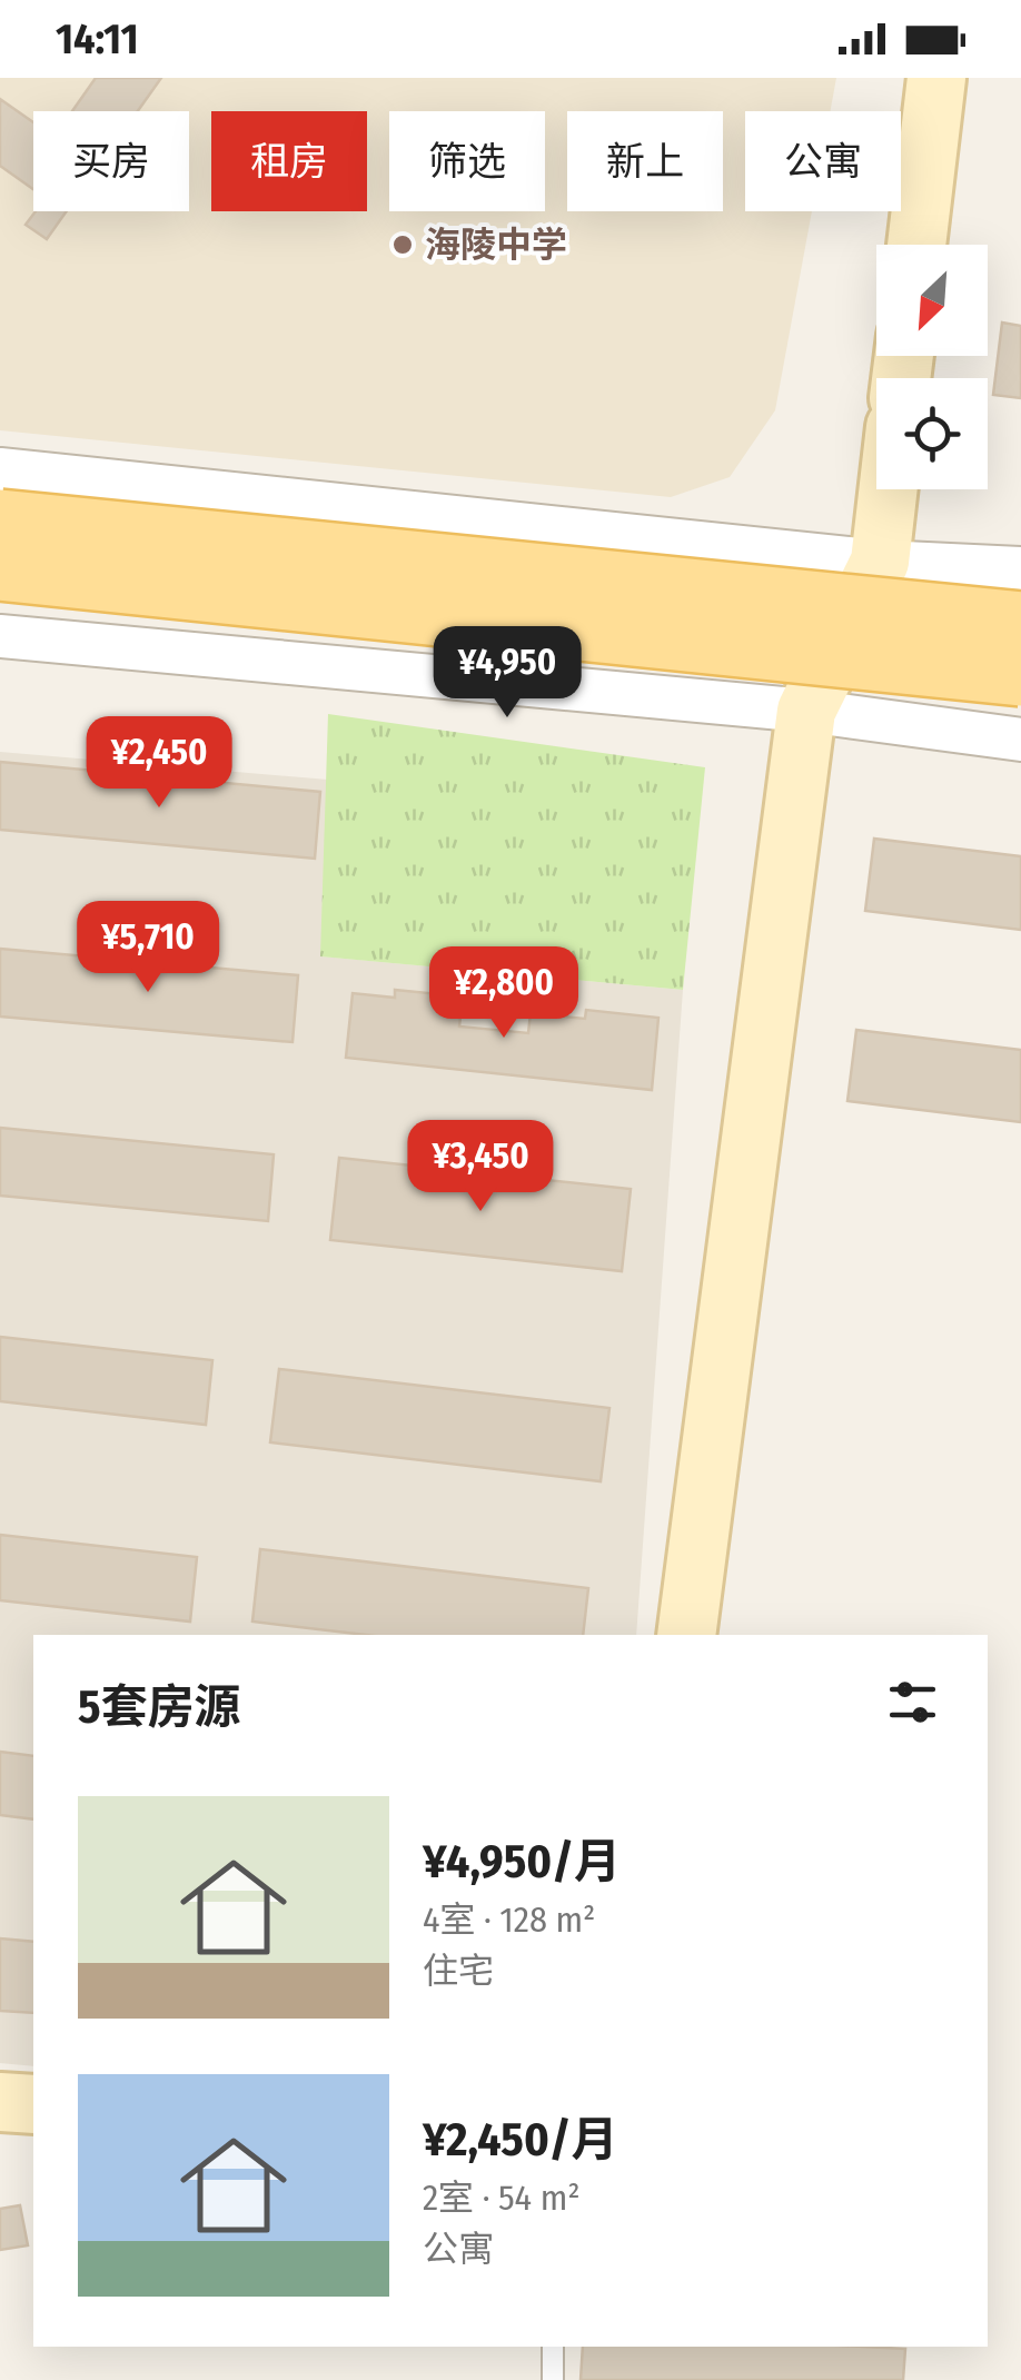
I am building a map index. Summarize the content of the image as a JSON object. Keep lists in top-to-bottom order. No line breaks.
{"places":["海陵中学"],"north":"bottom left","page":{"status":"14:11","chip":["买房","租房","筛选","新上","公寓"],"price":["¥4,950","¥2,450","¥5,710","¥2,800","¥3,450"],"heading":"5套房源","list":[{"name":"¥4,950/月","note":"4室 · 128 m² · 住宅"},{"name":"¥2,450/月","note":"2室 · 54 m² · 公寓"}]}}
